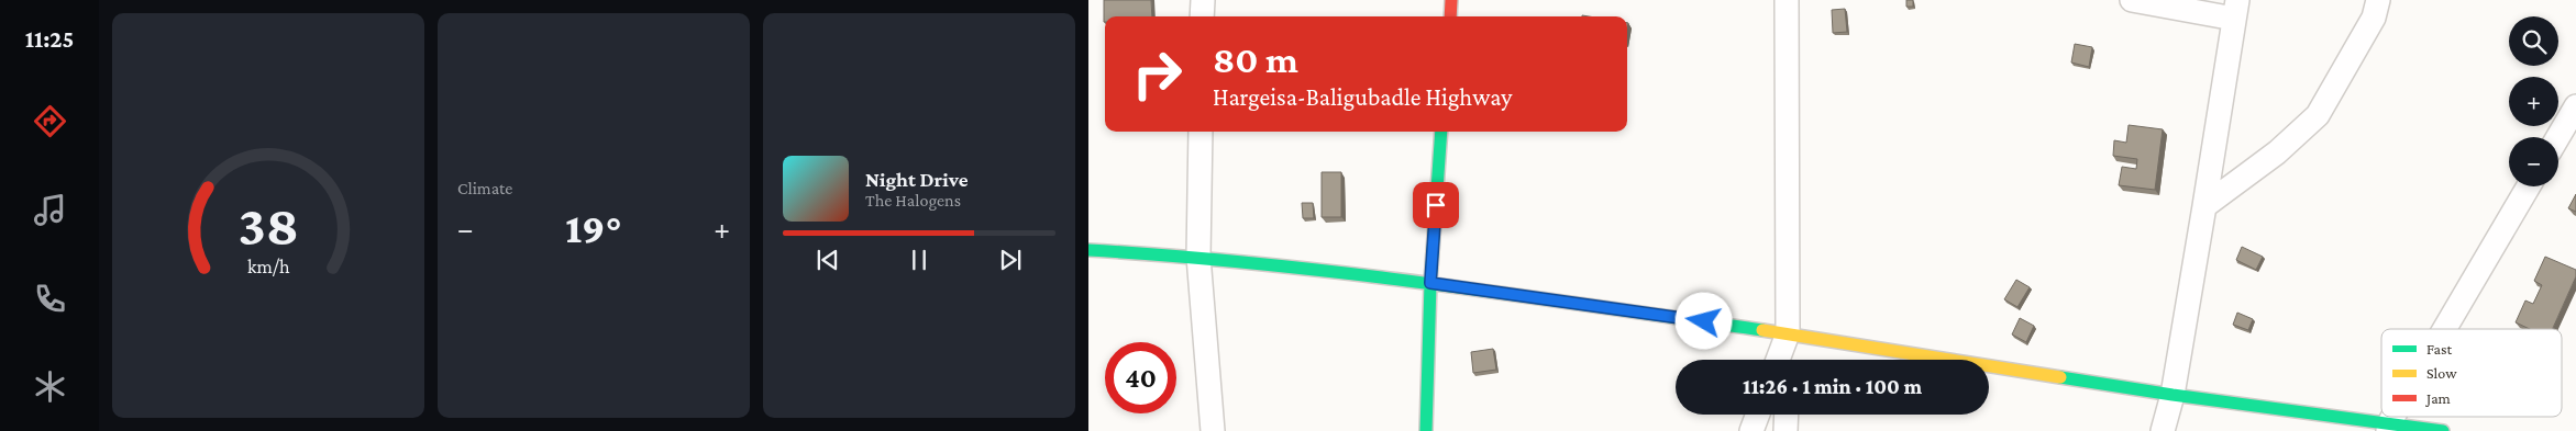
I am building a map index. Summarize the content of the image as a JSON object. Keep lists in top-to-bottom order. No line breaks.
{"legend":["Fast","Slow","Jam"],"page":{"tabs":"11:25","tile":"Climate","map_buttons":["+","−"],"turn":["80 m","Hargeisa-Baligubadle Highway"],"song":["Night Drive","The Halogens"],"heat":["−","19°","+"],"limit":"40","trip":"11:26 · 1 min · 100 m","gauge":["38","km/h"]}}
